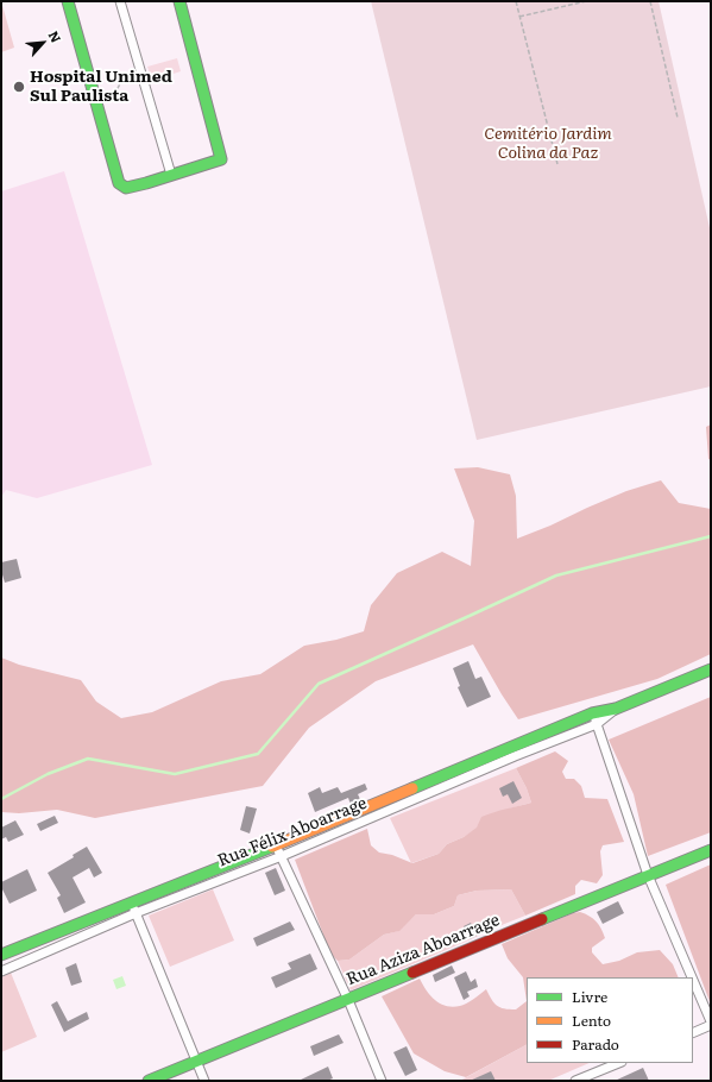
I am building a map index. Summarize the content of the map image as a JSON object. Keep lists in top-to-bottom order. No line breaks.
{"streets":{"street":["Rua Félix Aboarrage","Rua Aziza Aboarrage"]},"parks":["Cemitério Jardim Colina da Paz"],"places":["Hospital Unimed Sul Paulista"],"legend":["Livre","Lento","Parado"],"north":"top right"}
